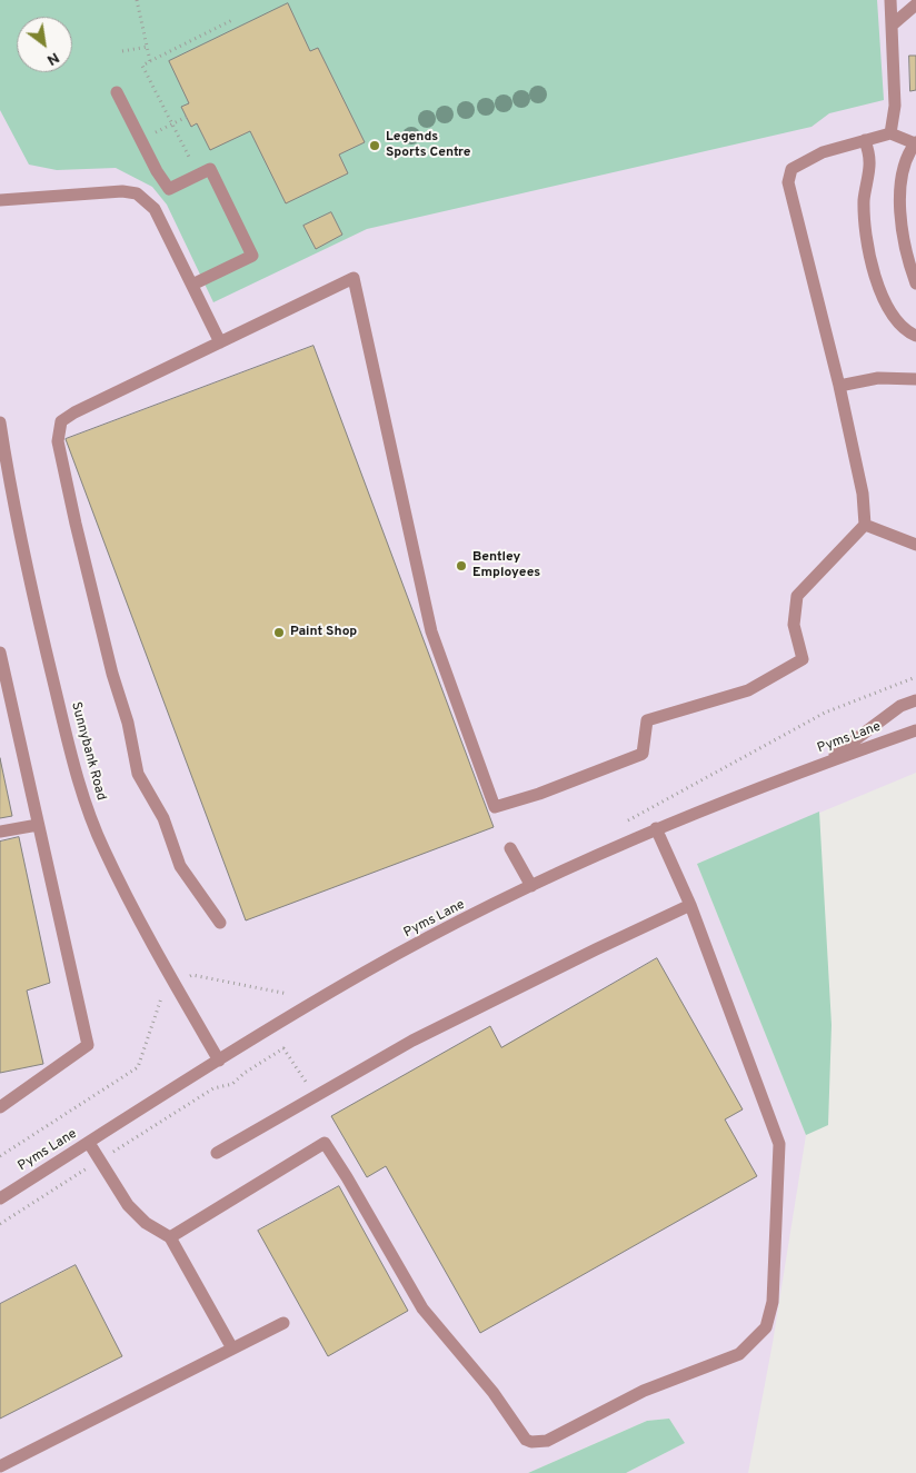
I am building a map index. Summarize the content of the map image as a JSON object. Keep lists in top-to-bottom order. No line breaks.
{"streets":{"lane":["Pyms Lane","Sunnybank Road"]},"crossings":[["Pyms Lane","Sunnybank Road"]],"places":["Legends Sports Centre","Bentley Employees","Paint Shop"],"north":"bottom right"}
